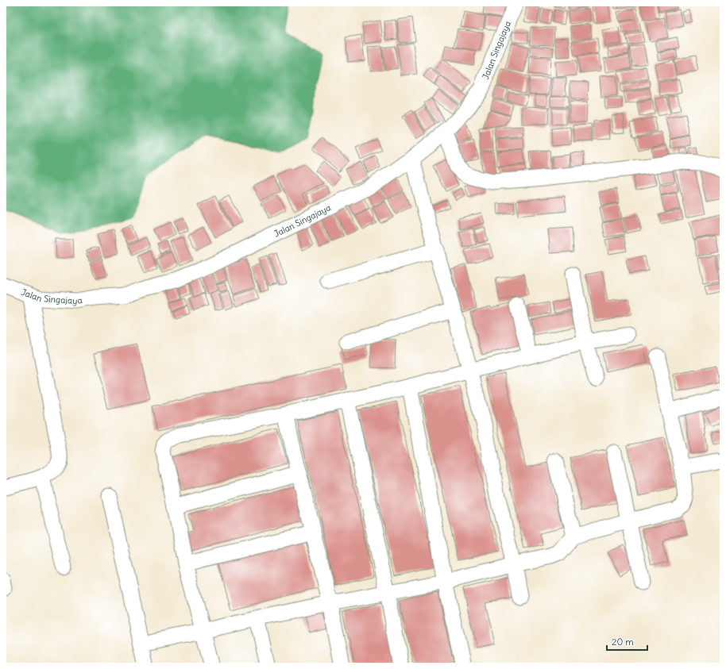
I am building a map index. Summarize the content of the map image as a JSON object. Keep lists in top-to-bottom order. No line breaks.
{"streets":{"street":["Jalan Singajaya"]},"scale_bar":"20 m"}
